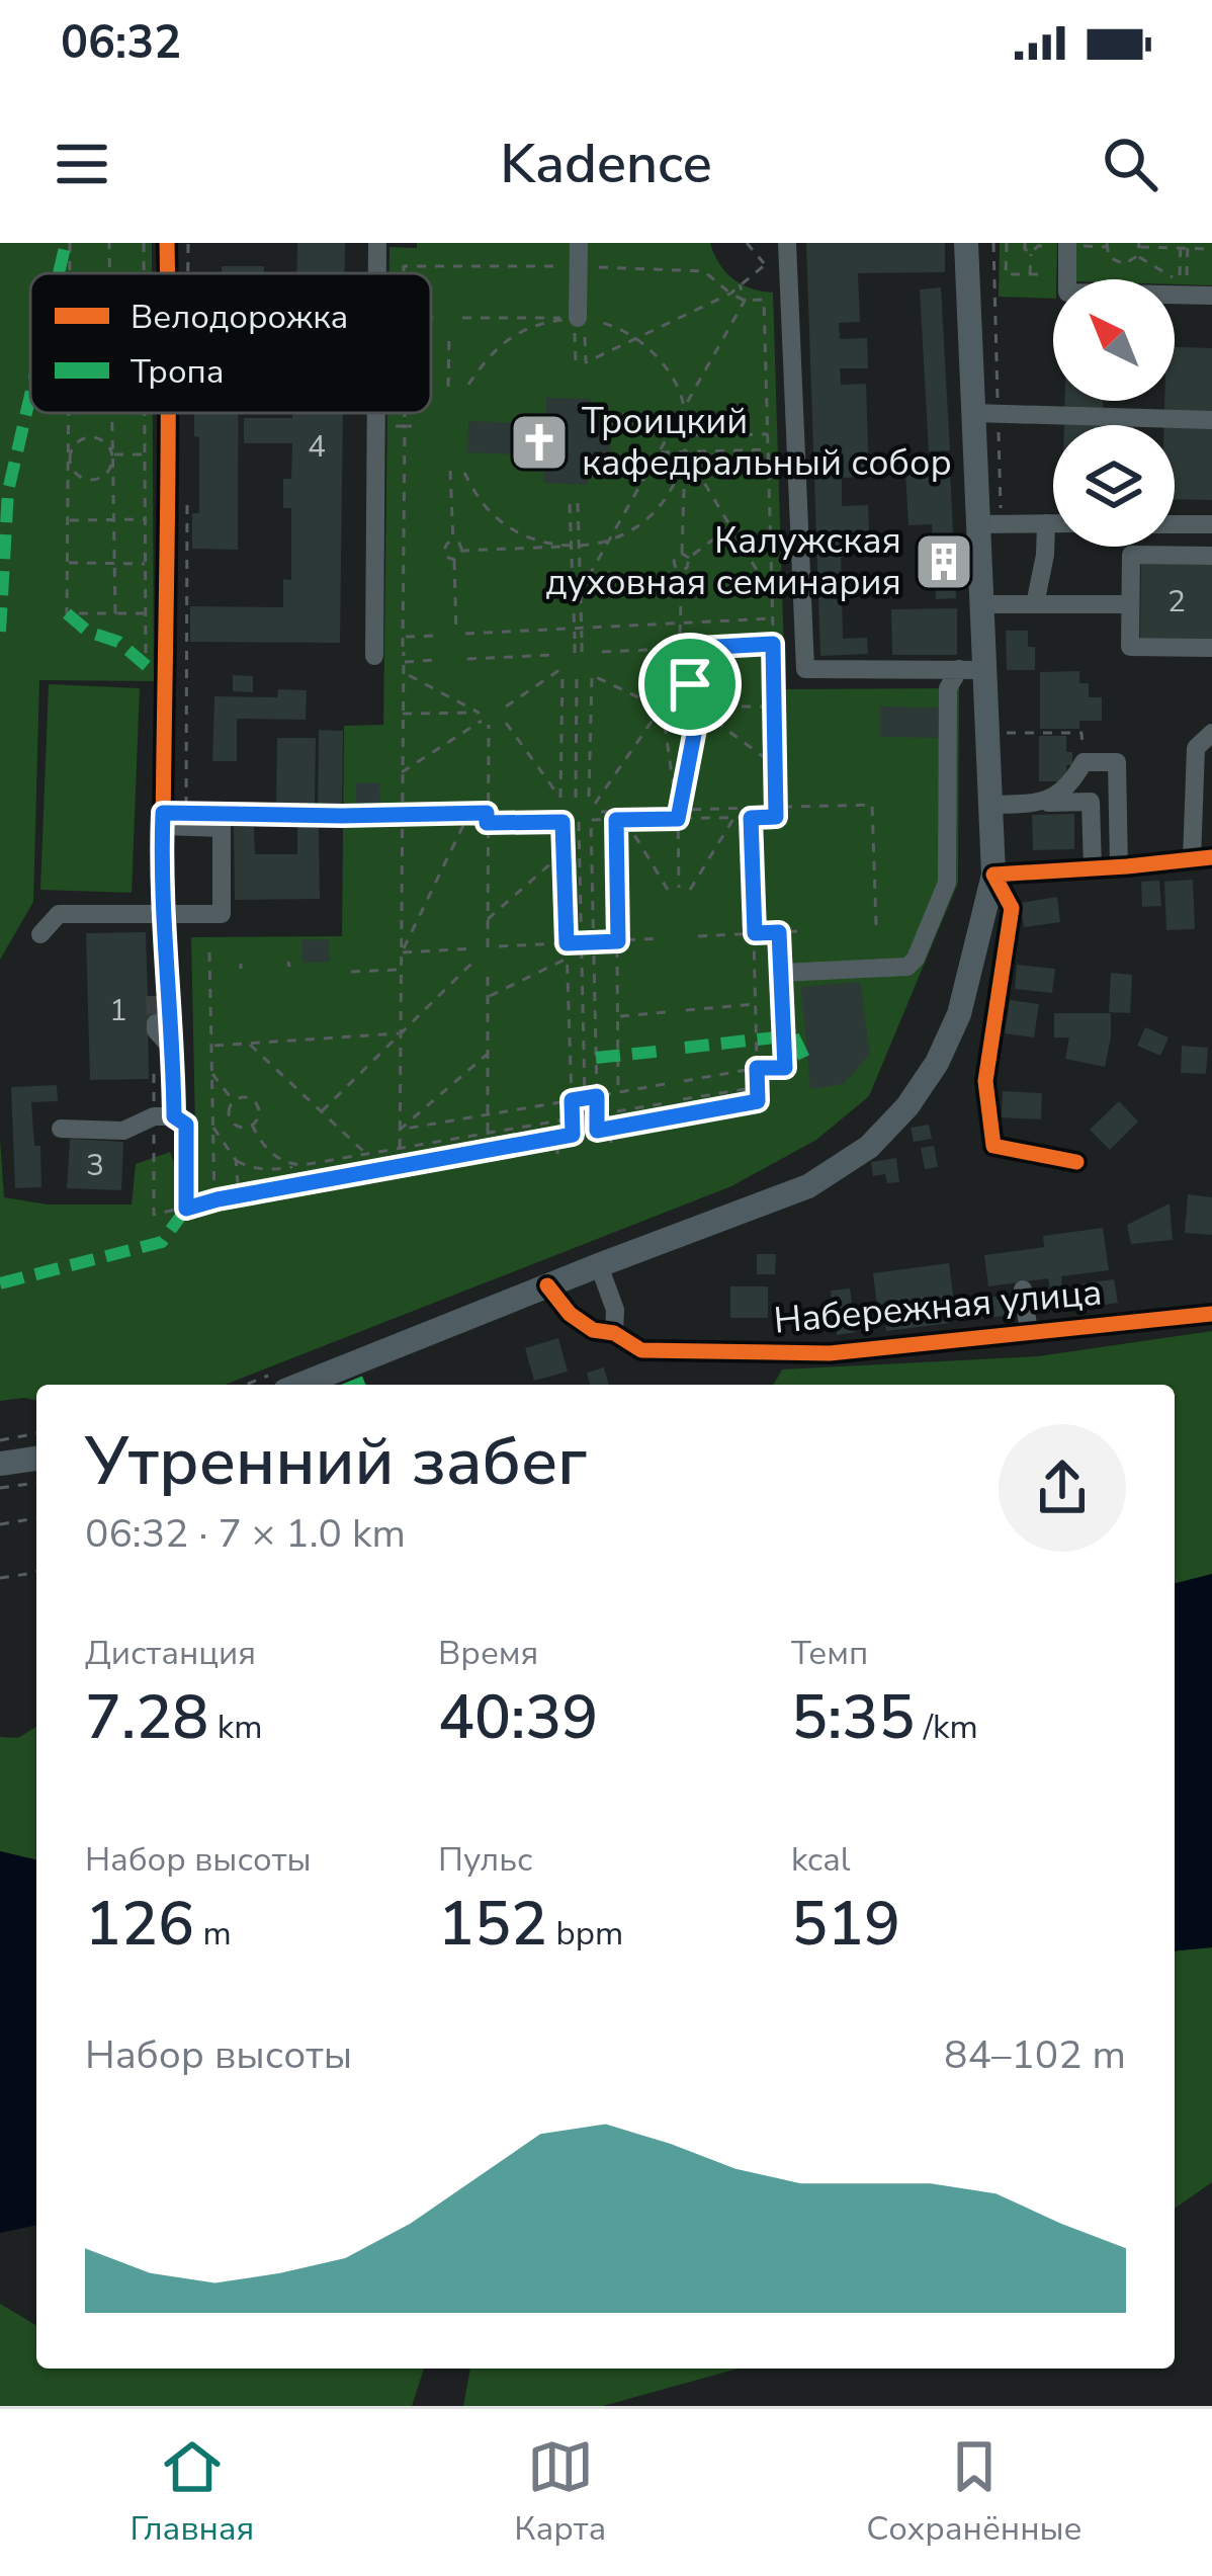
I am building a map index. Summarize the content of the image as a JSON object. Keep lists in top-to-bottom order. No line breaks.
{"streets":{"street":["Набережная улица"]},"places":{"church":["Троицкий кафедральный собор"],"building":["Калужская духовная семинария"]},"house_numbers":["4","2","1","3"],"legend":["Велодорожка","Тропа"],"north":"top left","page":{"status":"06:32","header":"Kadence","heading":["Утренний забег","06:32 · 7 × 1.0 km"],"stats":[["Дистанция","7.28 km"],["Время","40:39"],["Темп","5:35 /km"],["Набор высоты","126 m"],["Пульс","152 bpm"],["kcal","519"]],"chart":["Набор высоты","84–102 m"],"tabs":["Главная","Карта","Сохранённые"]}}
